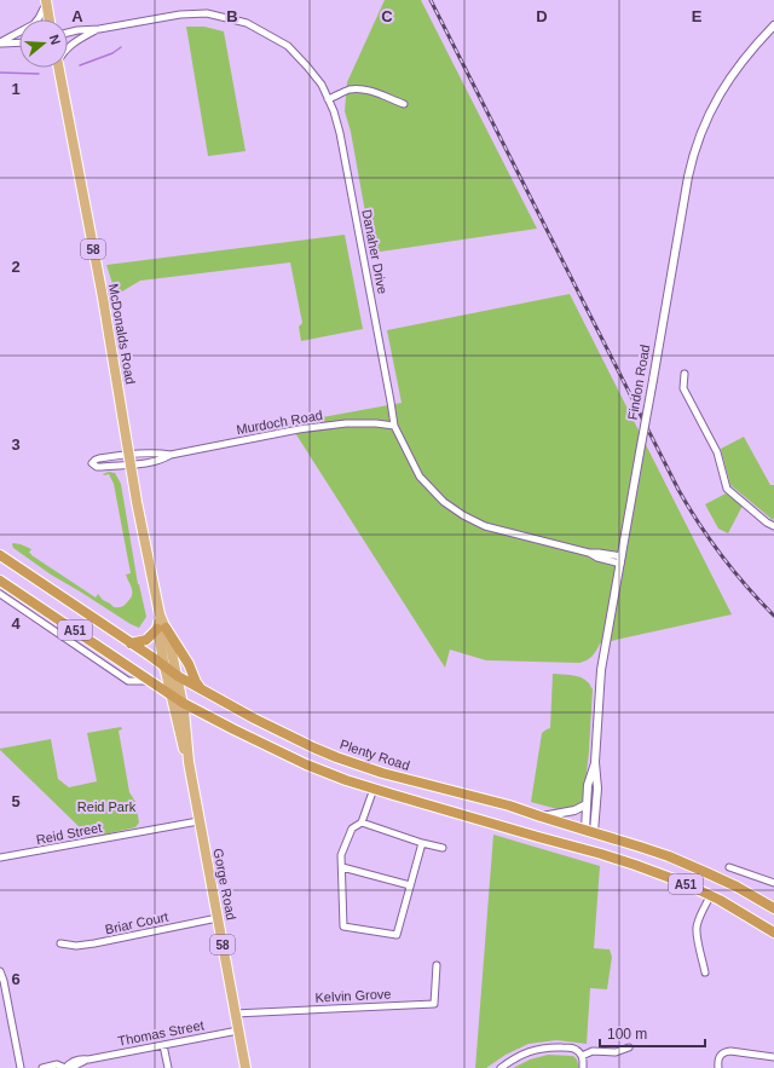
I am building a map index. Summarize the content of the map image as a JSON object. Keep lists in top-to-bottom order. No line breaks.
{"streets":{"highway":["Findon Road","A51","Plenty Road"],"main road":["58","McDonalds Road","Gorge Road"],"street":["Danaher Drive","Murdoch Road","Reid Street","Briar Court","Kelvin Grove","Thomas Street"]},"crossings":[["Danaher Drive","Findon Road"],["Danaher Drive","Murdoch Road"],["McDonalds Road","Murdoch Road"],["McDonalds Road","A51"],["McDonalds Road","Plenty Road"],["McDonalds Road","Gorge Road"],["Findon Road","A51"],["Findon Road","Plenty Road"],["A51","Gorge Road"],["Plenty Road","Gorge Road"],["Reid Street","Gorge Road"],["Gorge Road","Briar Court"],["Gorge Road","Kelvin Grove"],["Gorge Road","Thomas Street"]],"parks":["Reid Park"],"scale_bar":"100 m","north":"right","grid":{"columns":["A","B","C","D","E"],"rows":["1","2","3","4","5","6"]}}
